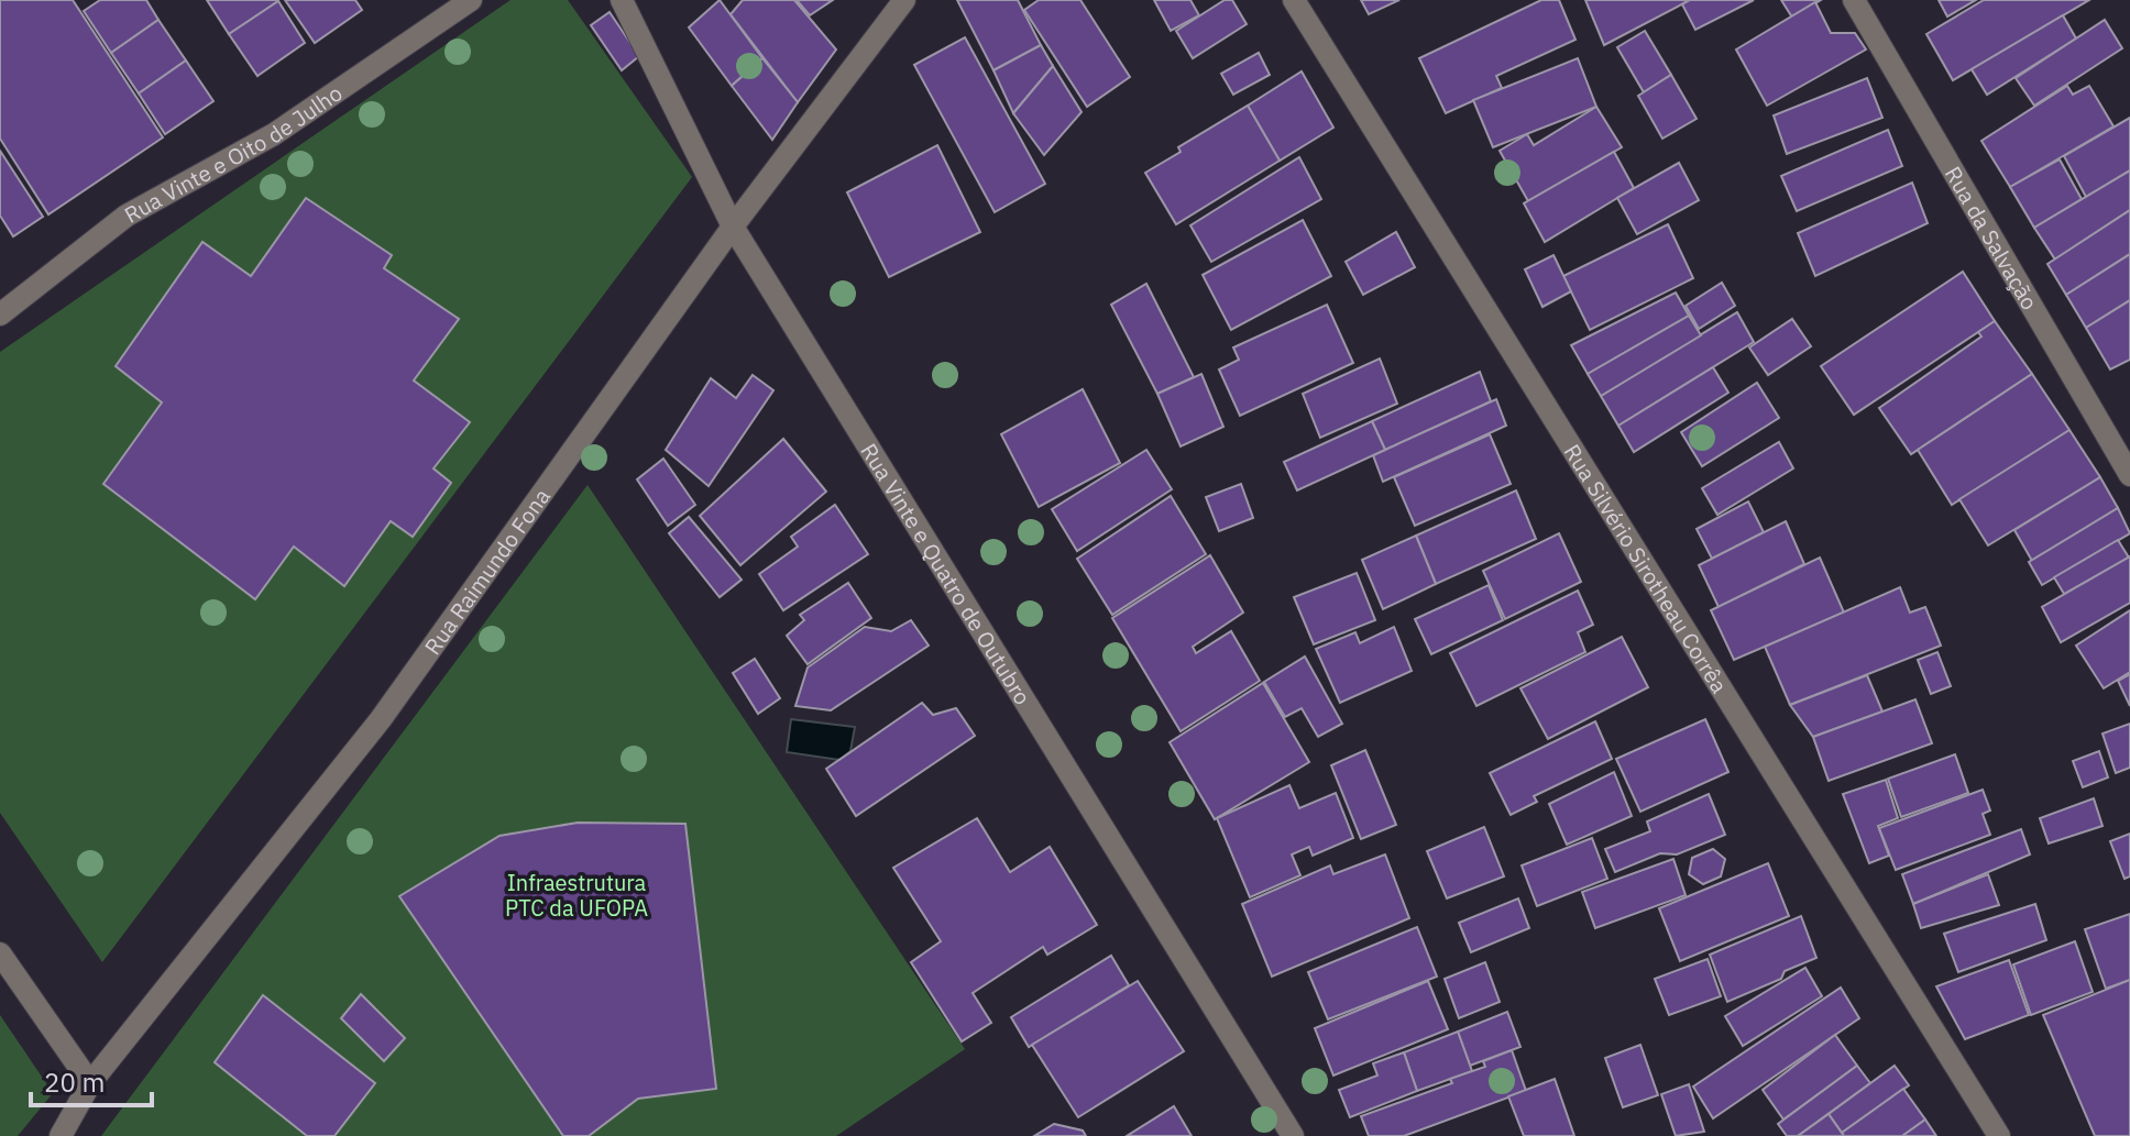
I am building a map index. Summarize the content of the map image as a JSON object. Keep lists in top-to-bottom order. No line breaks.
{"streets":{"street":["Rua Vinte e Oito de Julho","Rua da Salvação","Rua Silvério Sirotheau Corrêa","Rua Raimundo Fona","Rua Vinte e Quatro de Outubro"]},"crossings":[["Rua Raimundo Fona","Rua Vinte e Quatro de Outubro"]],"parks":["Infraestrutura PTC da UFOPA"],"scale_bar":"20 m"}
